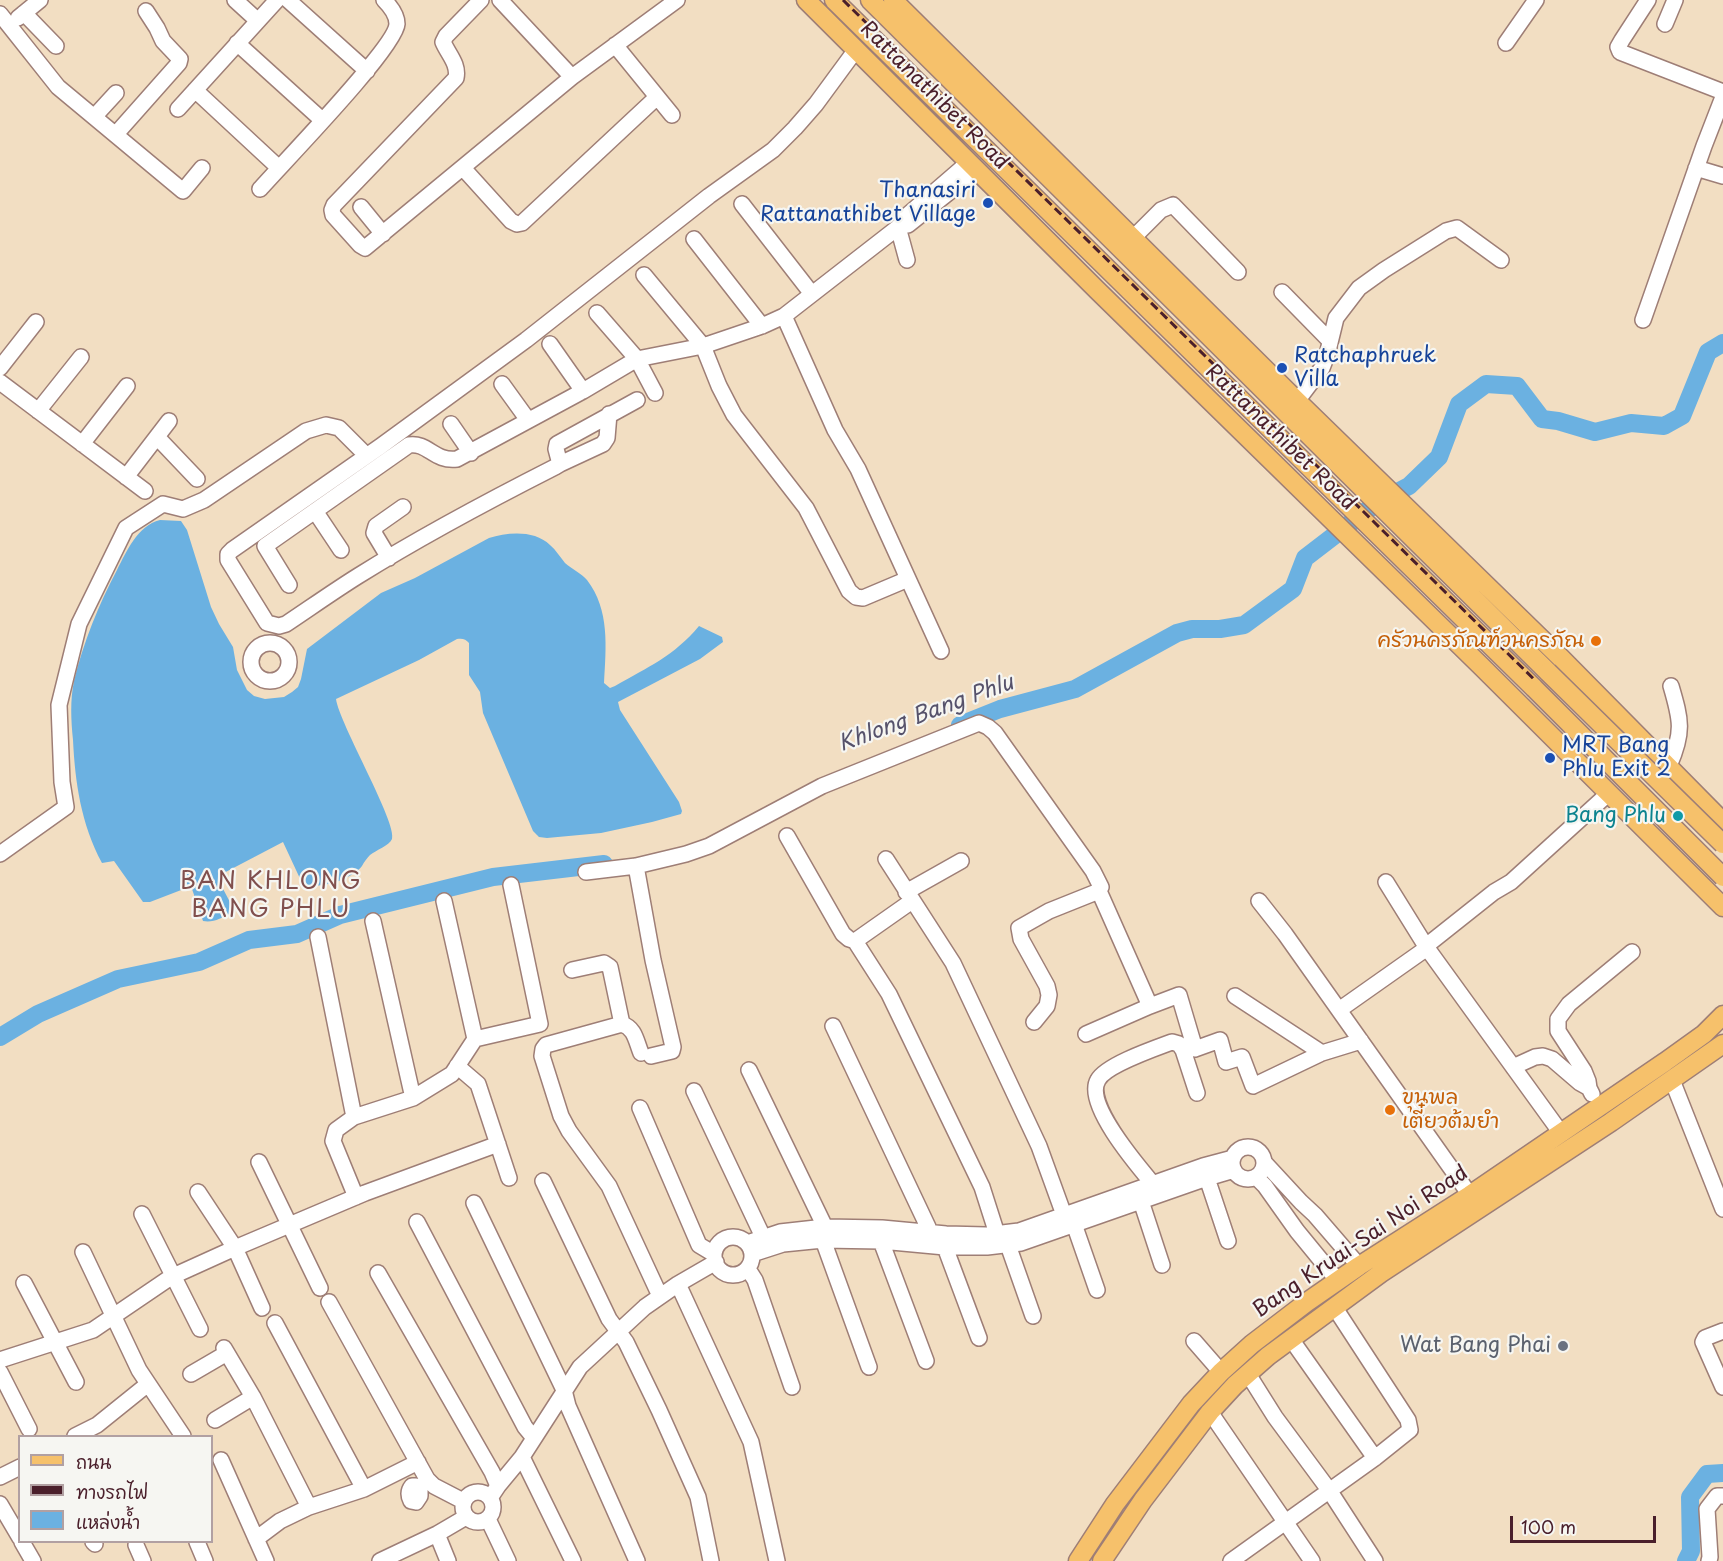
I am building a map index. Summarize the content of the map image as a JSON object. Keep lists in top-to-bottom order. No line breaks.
{"streets":{"main road":["Rattanathibet Road","Bang Kruai-Sai Noi Road"]},"districts":["BAN KHLONG BANG PHLU"],"water":["Khlong Bang Phlu"],"places":["Thanasiri Rattanathibet Village","Ratchaphruek Villa","ครัวนครภัณฑ์วนครภัณ","MRT Bang Phlu Exit 2","Bang Phlu","ขุนพล เตี๋ยวต้มยำ","Wat Bang Phai"],"legend":["ถนน","ทางรถไฟ","แหล่งน้ำ"],"scale_bar":"100 m"}
